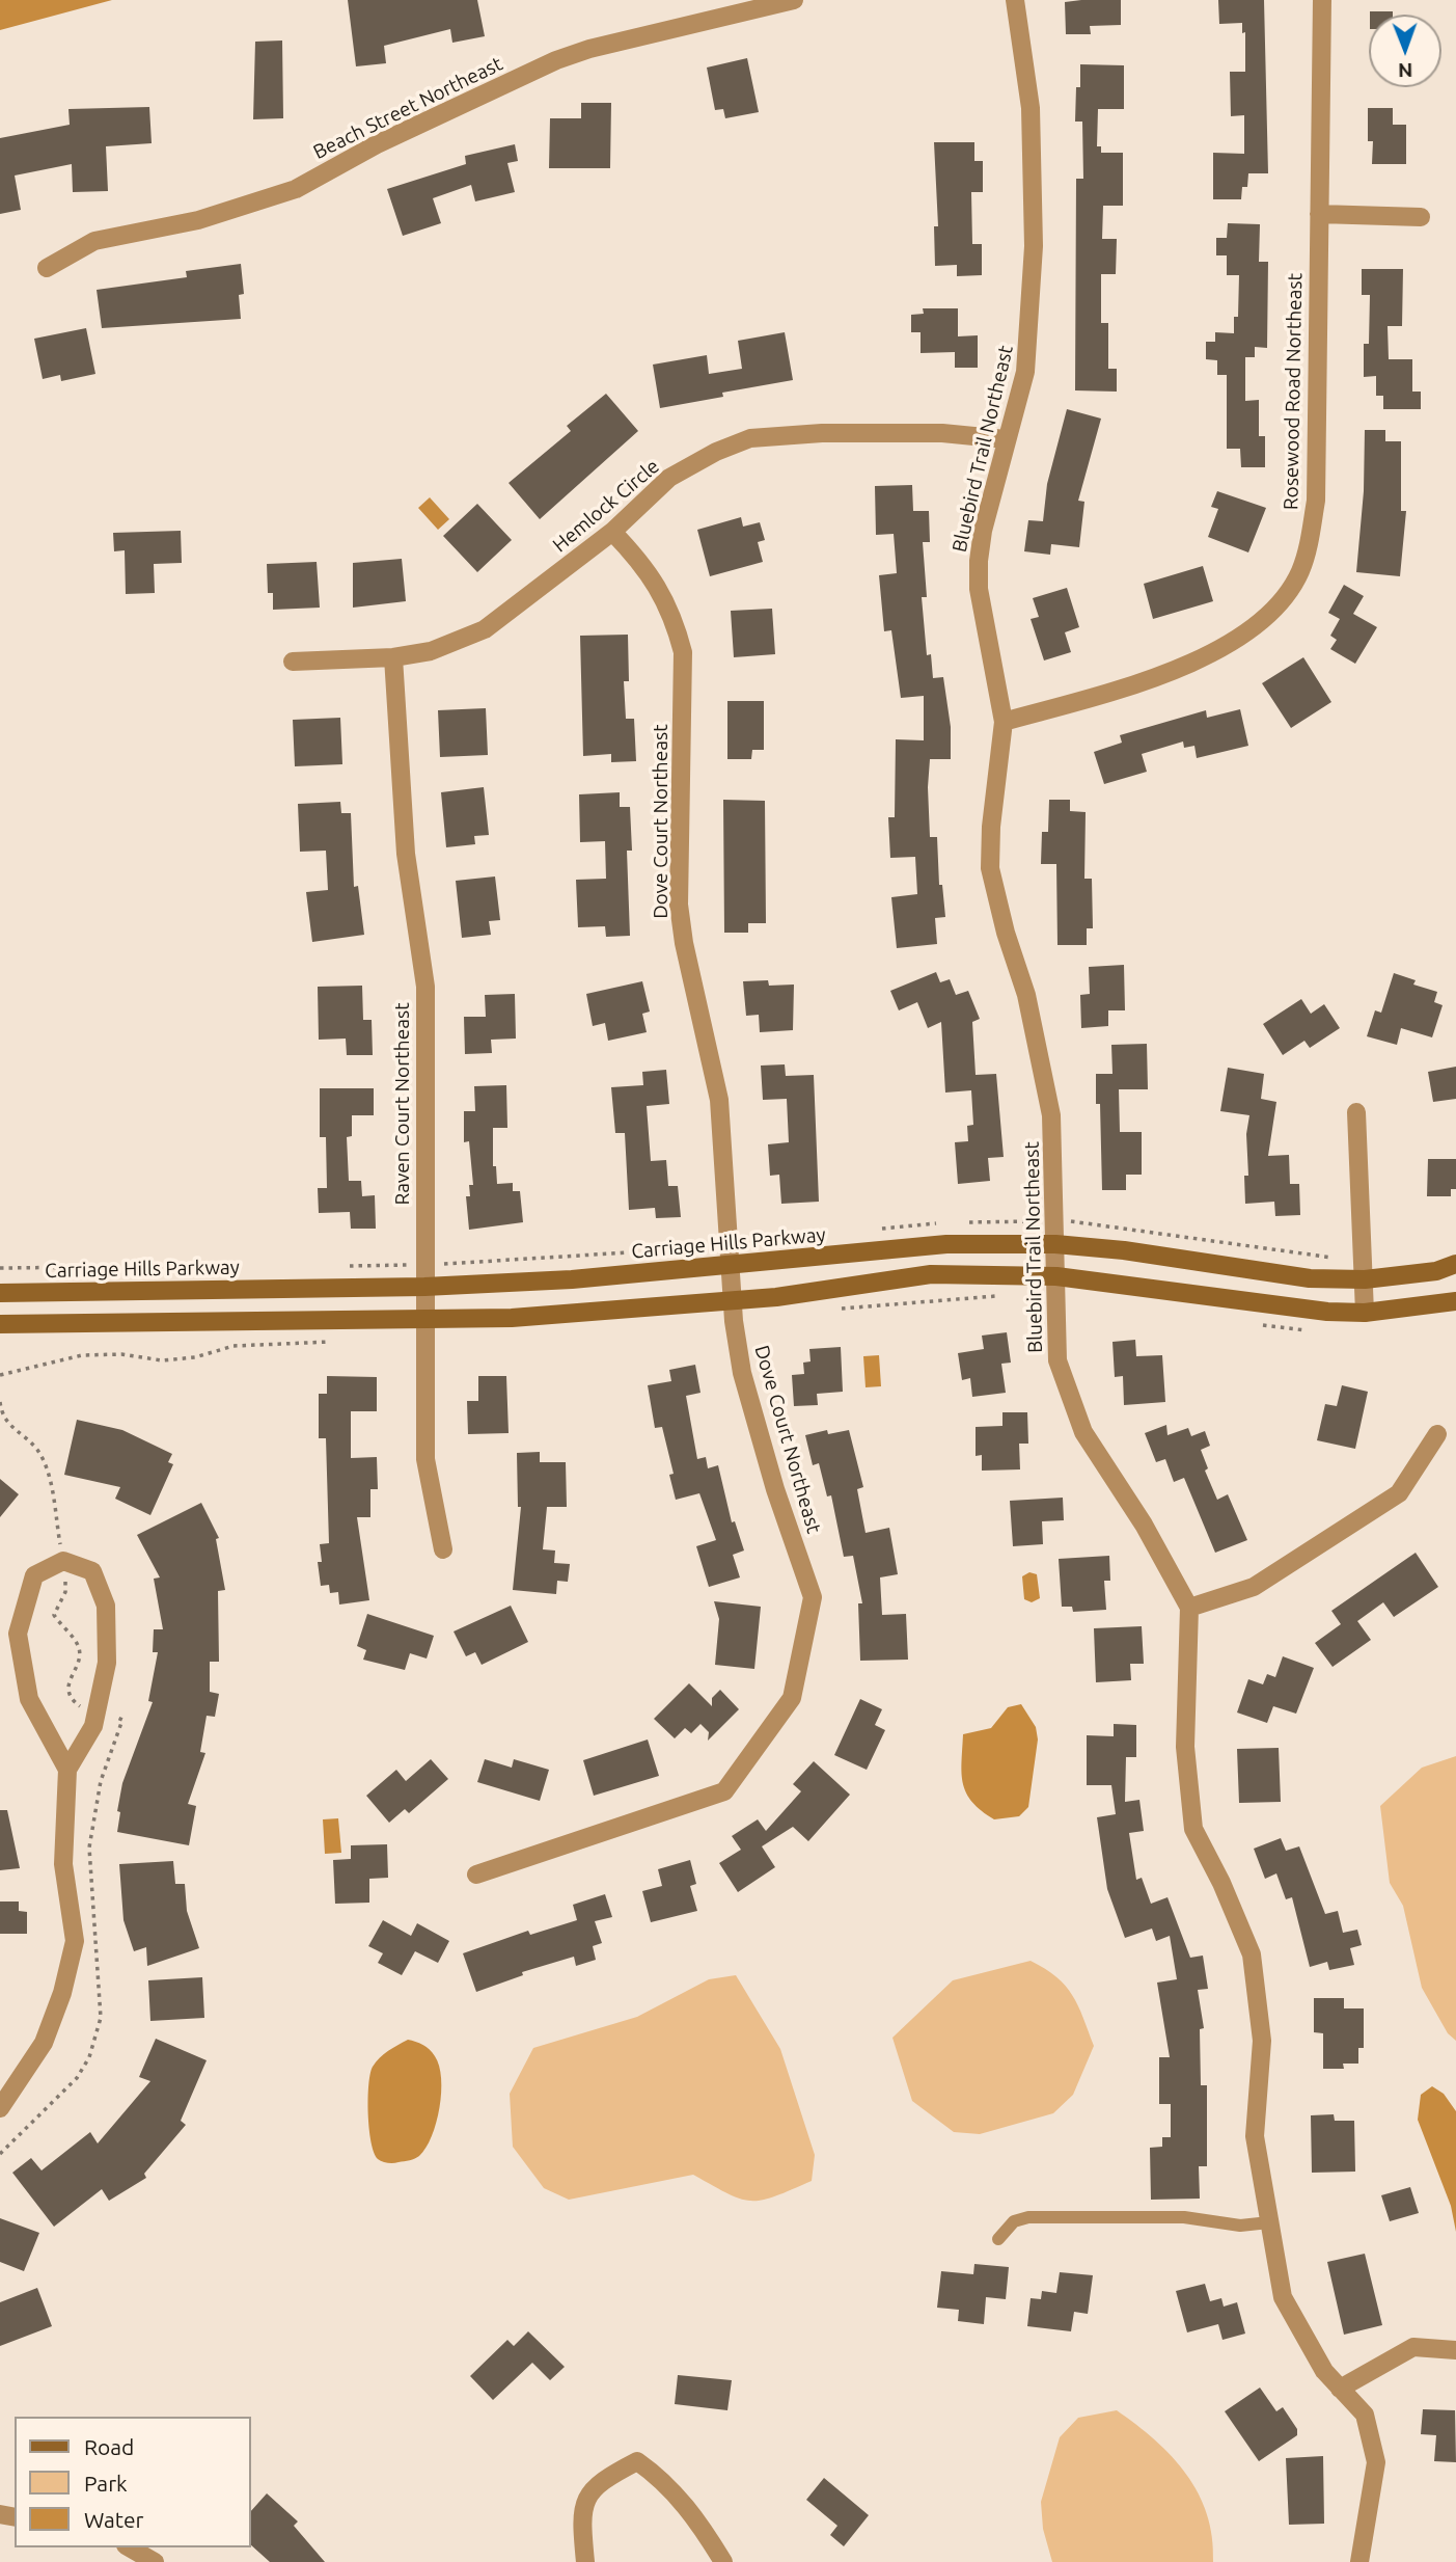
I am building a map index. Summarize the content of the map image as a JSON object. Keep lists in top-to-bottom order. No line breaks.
{"streets":{"street":["Beach Street Northeast","Rosewood Road Northeast","Bluebird Trail Northeast","Hemlock Circle","Dove Court Northeast","Raven Court Northeast","Carriage Hills Parkway"]},"crossings":[["Rosewood Road Northeast","Bluebird Trail Northeast"],["Bluebird Trail Northeast","Hemlock Circle"],["Bluebird Trail Northeast","Carriage Hills Parkway"],["Hemlock Circle","Dove Court Northeast"],["Hemlock Circle","Raven Court Northeast"],["Dove Court Northeast","Carriage Hills Parkway"],["Raven Court Northeast","Carriage Hills Parkway"]],"legend":["Road","Park","Water"],"north":"bottom"}
